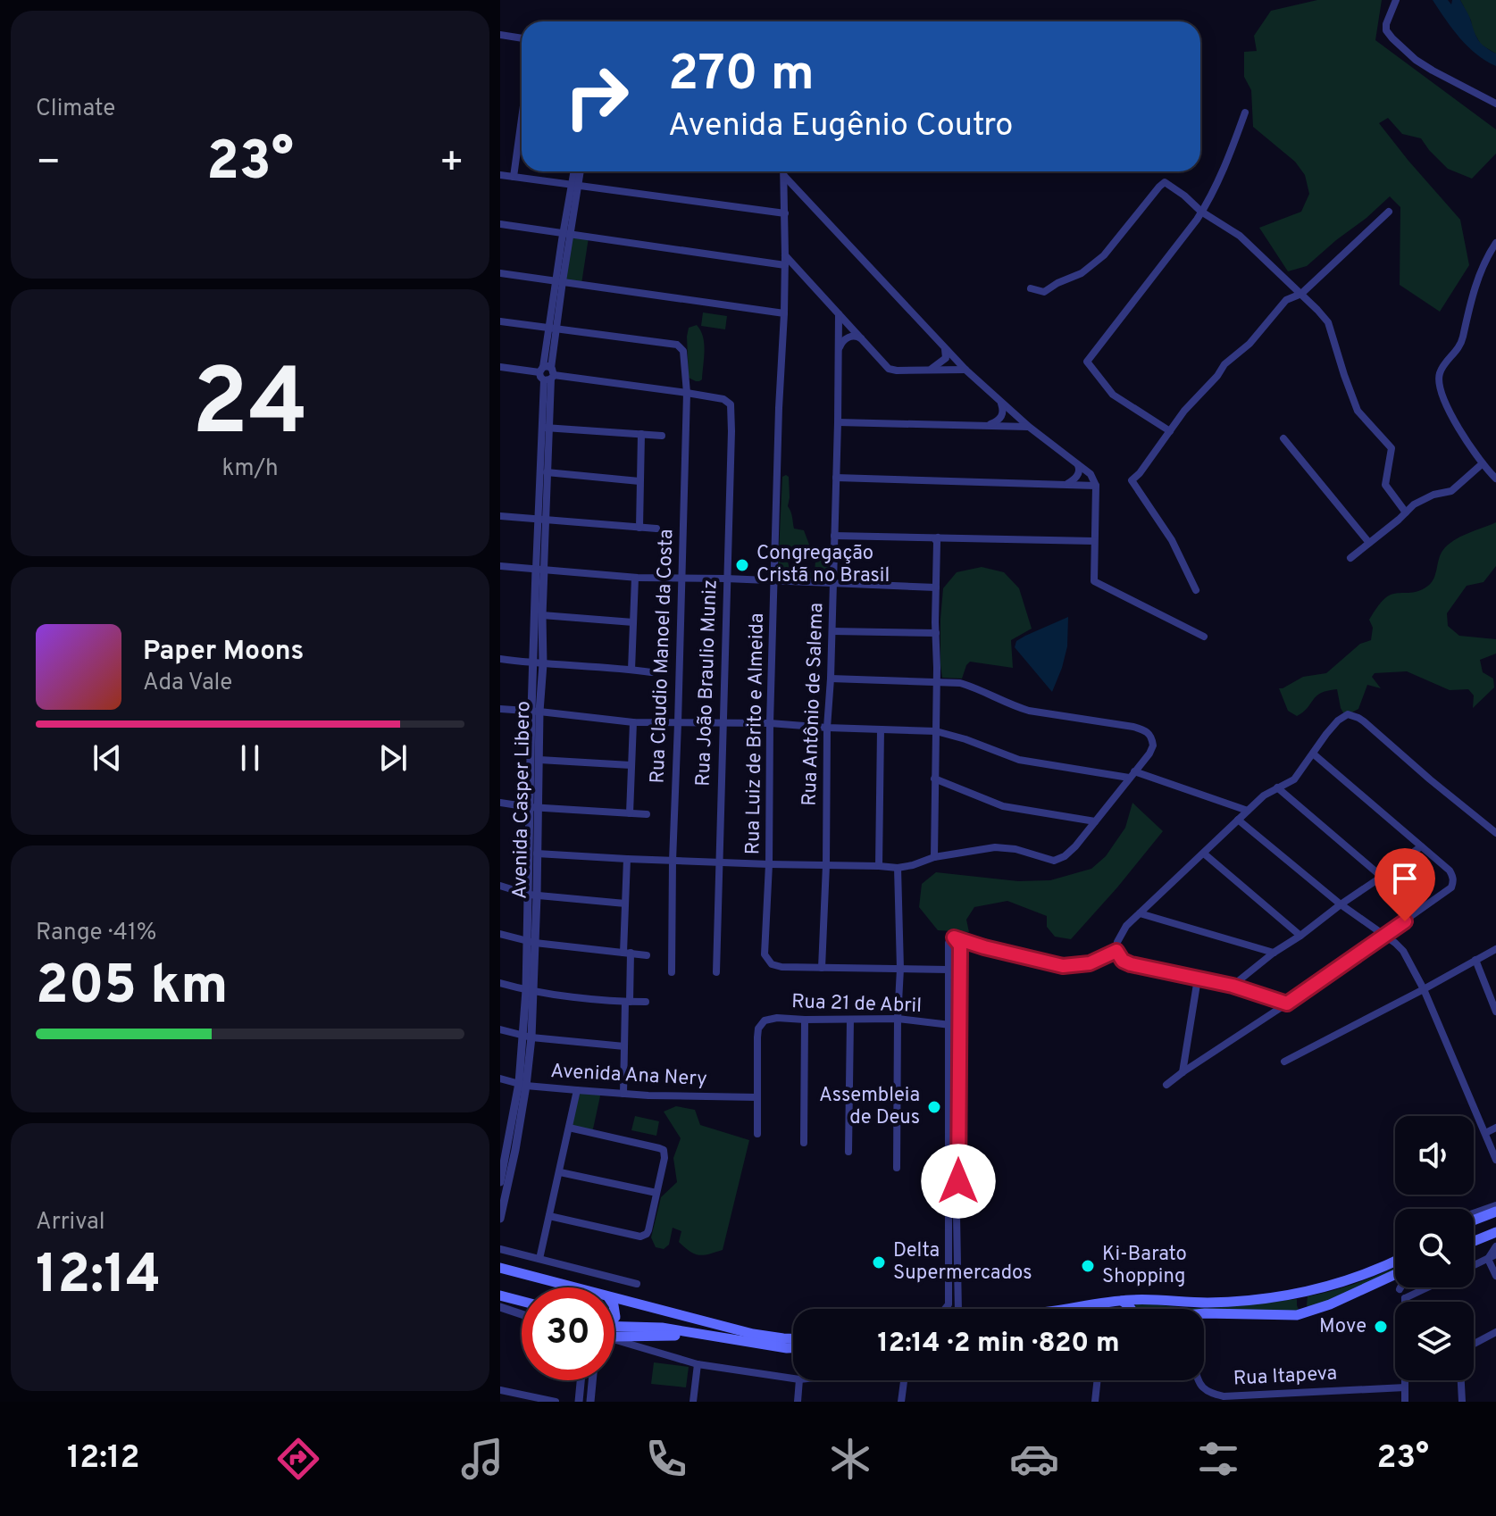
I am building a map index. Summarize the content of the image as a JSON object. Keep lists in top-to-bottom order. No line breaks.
{"streets":{"street":["Rua Claudio Manoel da Costa","Rua João Braulio Muniz","Rua Antônio de Salema","Rua Luiz de Brito e Almeida","Avenida Casper Libero","Rua 21 de Abril","Avenida Ana Nery","Rua Itapeva"]},"crossings":[["Rua Claudio Manoel da Costa","Rua João Braulio Muniz"],["Rua Claudio Manoel da Costa","Avenida Casper Libero"],["Rua Antônio de Salema","Rua Luiz de Brito e Almeida"],["Avenida Casper Libero","Avenida Ana Nery"],["Rua 21 de Abril","Avenida Ana Nery"]],"places":["Congregação Cristã no Brasil","Assembleia de Deus","Delta Supermercados","Ki-Barato Shopping","Move"],"page":{"tile":["Climate",["24","km/h"],["Range · 41%","205 km"],["Arrival","12:14"]],"turn":["270 m","Avenida Eugênio Coutro"],"heat":["−","23°","+"],"song":["Paper Moons","Ada Vale"],"limit":"30","trip":"12:14 · 2 min · 820 m","tabs":["12:12","23°"]}}
